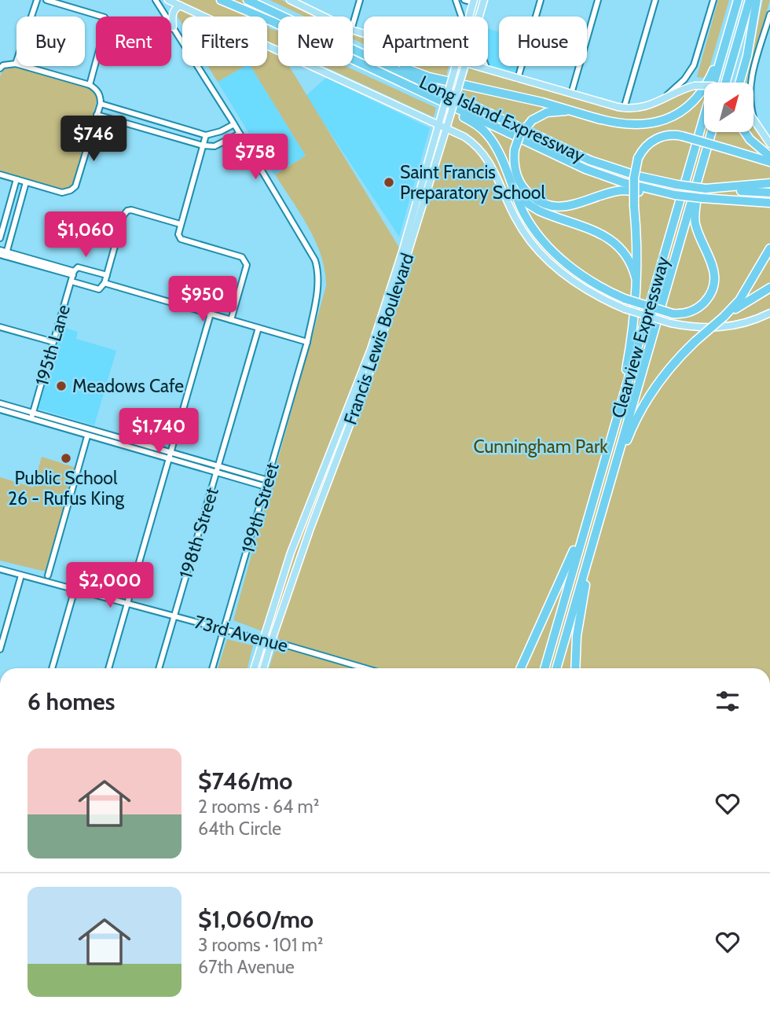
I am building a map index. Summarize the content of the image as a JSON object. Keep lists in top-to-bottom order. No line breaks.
{"streets":{"highway":["Long Island Expressway","Clearview Expressway"],"main road":["Francis Lewis Boulevard"],"street":["195th Lane","199th Street","198th Street","73rd Avenue"]},"crossings":[["Francis Lewis Boulevard","73rd Avenue"],["199th Street","73rd Avenue"],["198th Street","73rd Avenue"]],"parks":["Cunningham Park"],"places":["Saint Francis Preparatory School","Meadows Cafe","Public School 26 - Rufus King"],"north":"top right","page":{"chip":["Buy","Rent","Filters","New","Apartment","House"],"price":["$746","$758","$1,060","$950","$1,740","$2,000"],"heading":"6 homes","list":[{"name":"$746/mo","note":"2 rooms · 64 m² · 64th Circle"},{"name":"$1,060/mo","note":"3 rooms · 101 m² · 67th Avenue"}]}}
